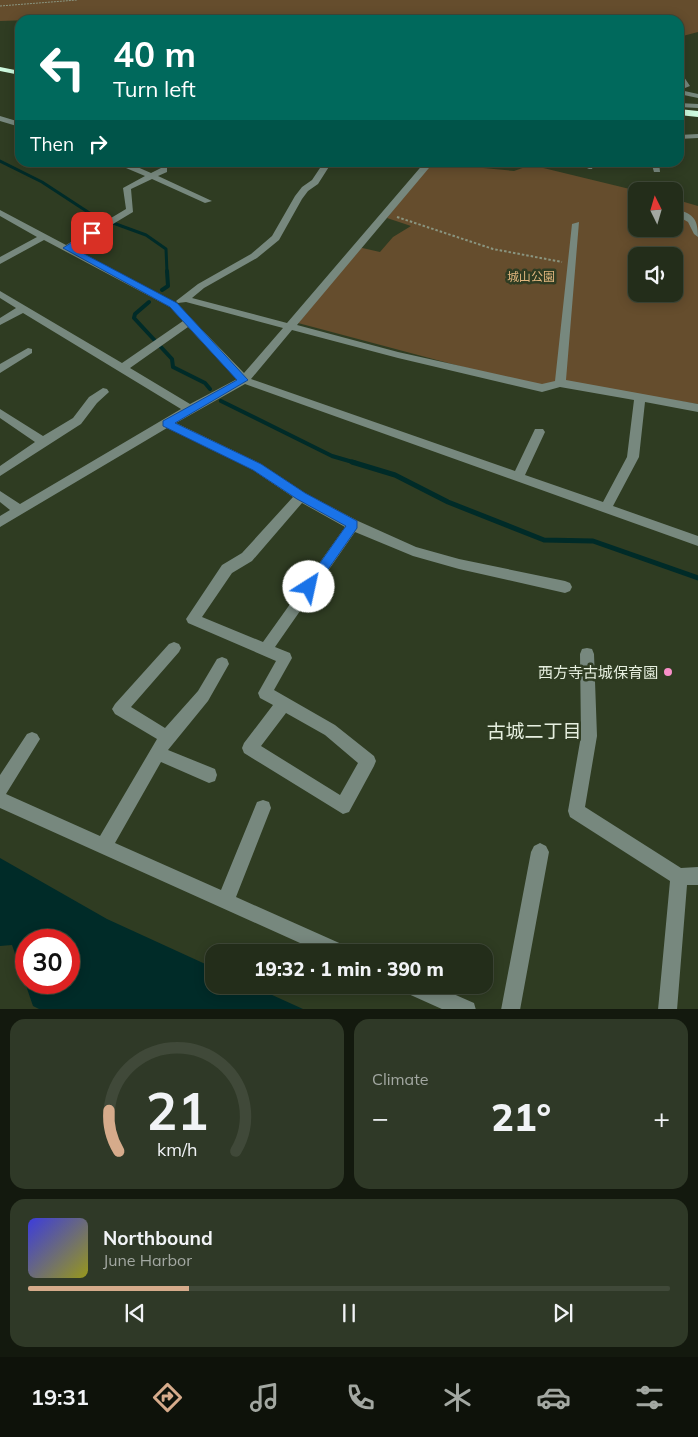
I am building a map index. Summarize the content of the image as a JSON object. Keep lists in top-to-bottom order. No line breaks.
{"districts":["古城二丁目"],"parks":["城山公園"],"places":["西方寺古城保育園"],"north":"top","page":{"turn":["40 m","Turn left"],"then":"Then","limit":"30","trip":"19:32 · 1 min · 390 m","tile":"Climate","heat":["−","21°","+"],"song":["Northbound","June Harbor"],"tabs":"19:31","gauge":["21","km/h"]}}
